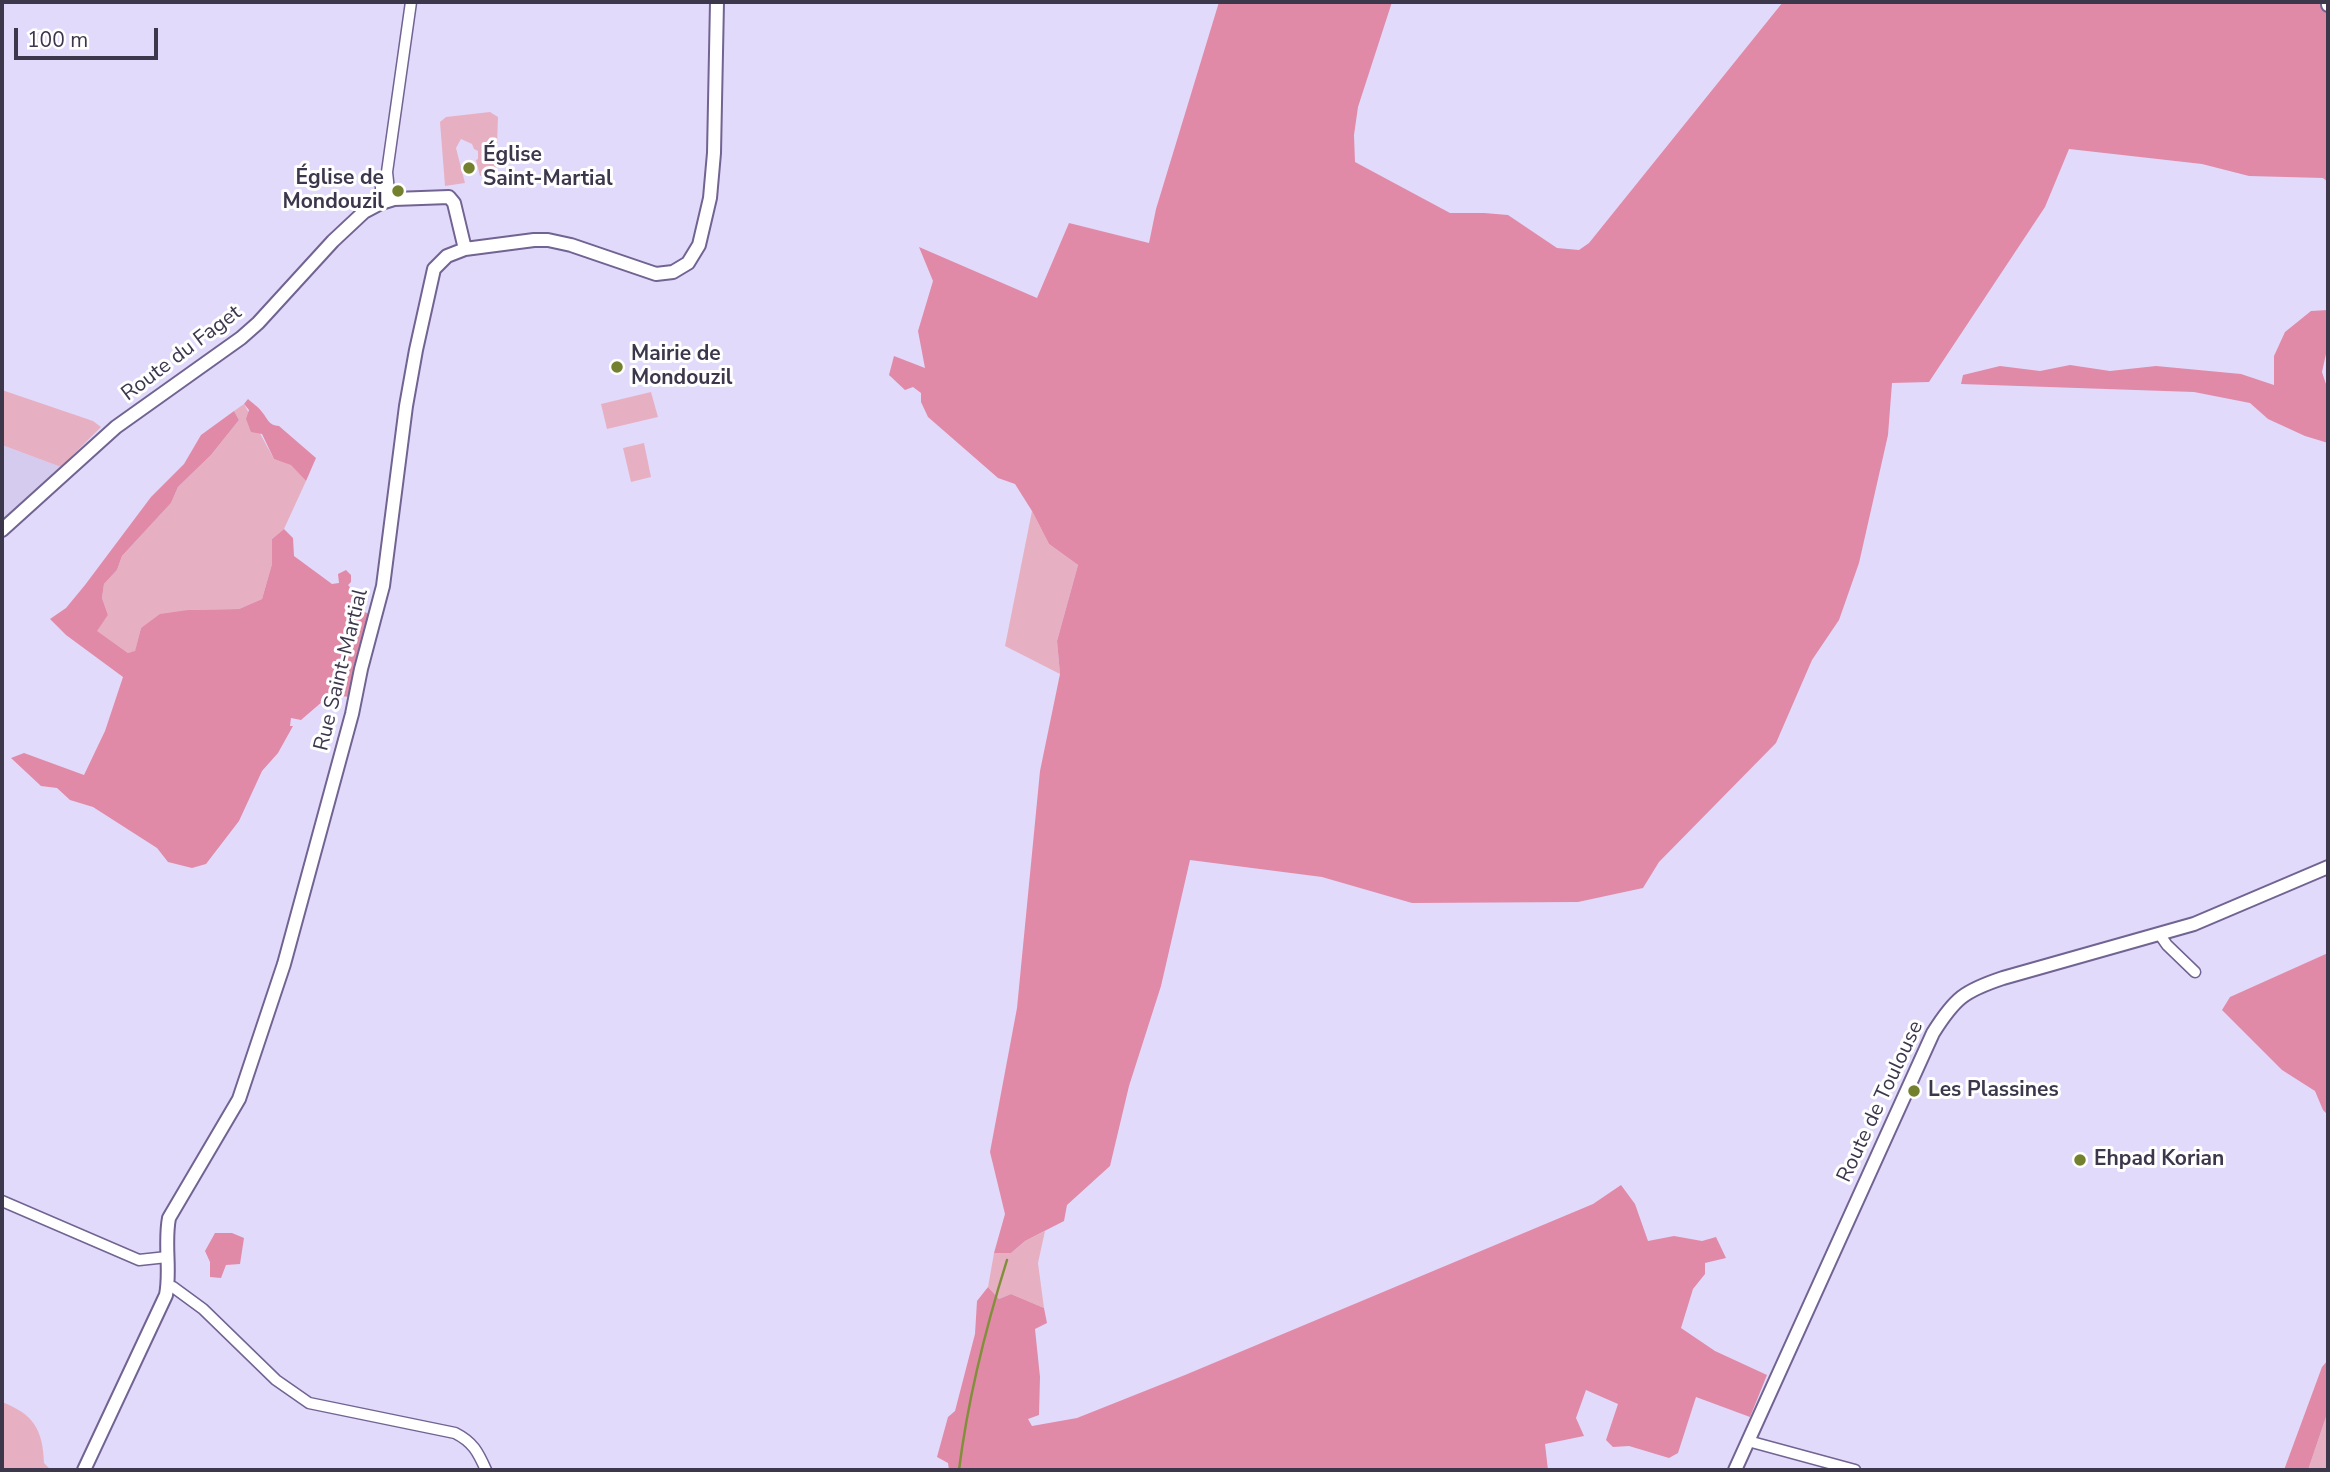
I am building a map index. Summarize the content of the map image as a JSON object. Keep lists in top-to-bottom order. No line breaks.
{"streets":{"street":["Route du Faget","Rue Saint-Martial","Route de Toulouse"]},"places":["Église Saint-Martial","Église de Mondouzil","Mairie de Mondouzil","Les Plassines","Ehpad Korian"],"scale_bar":"100 m"}
